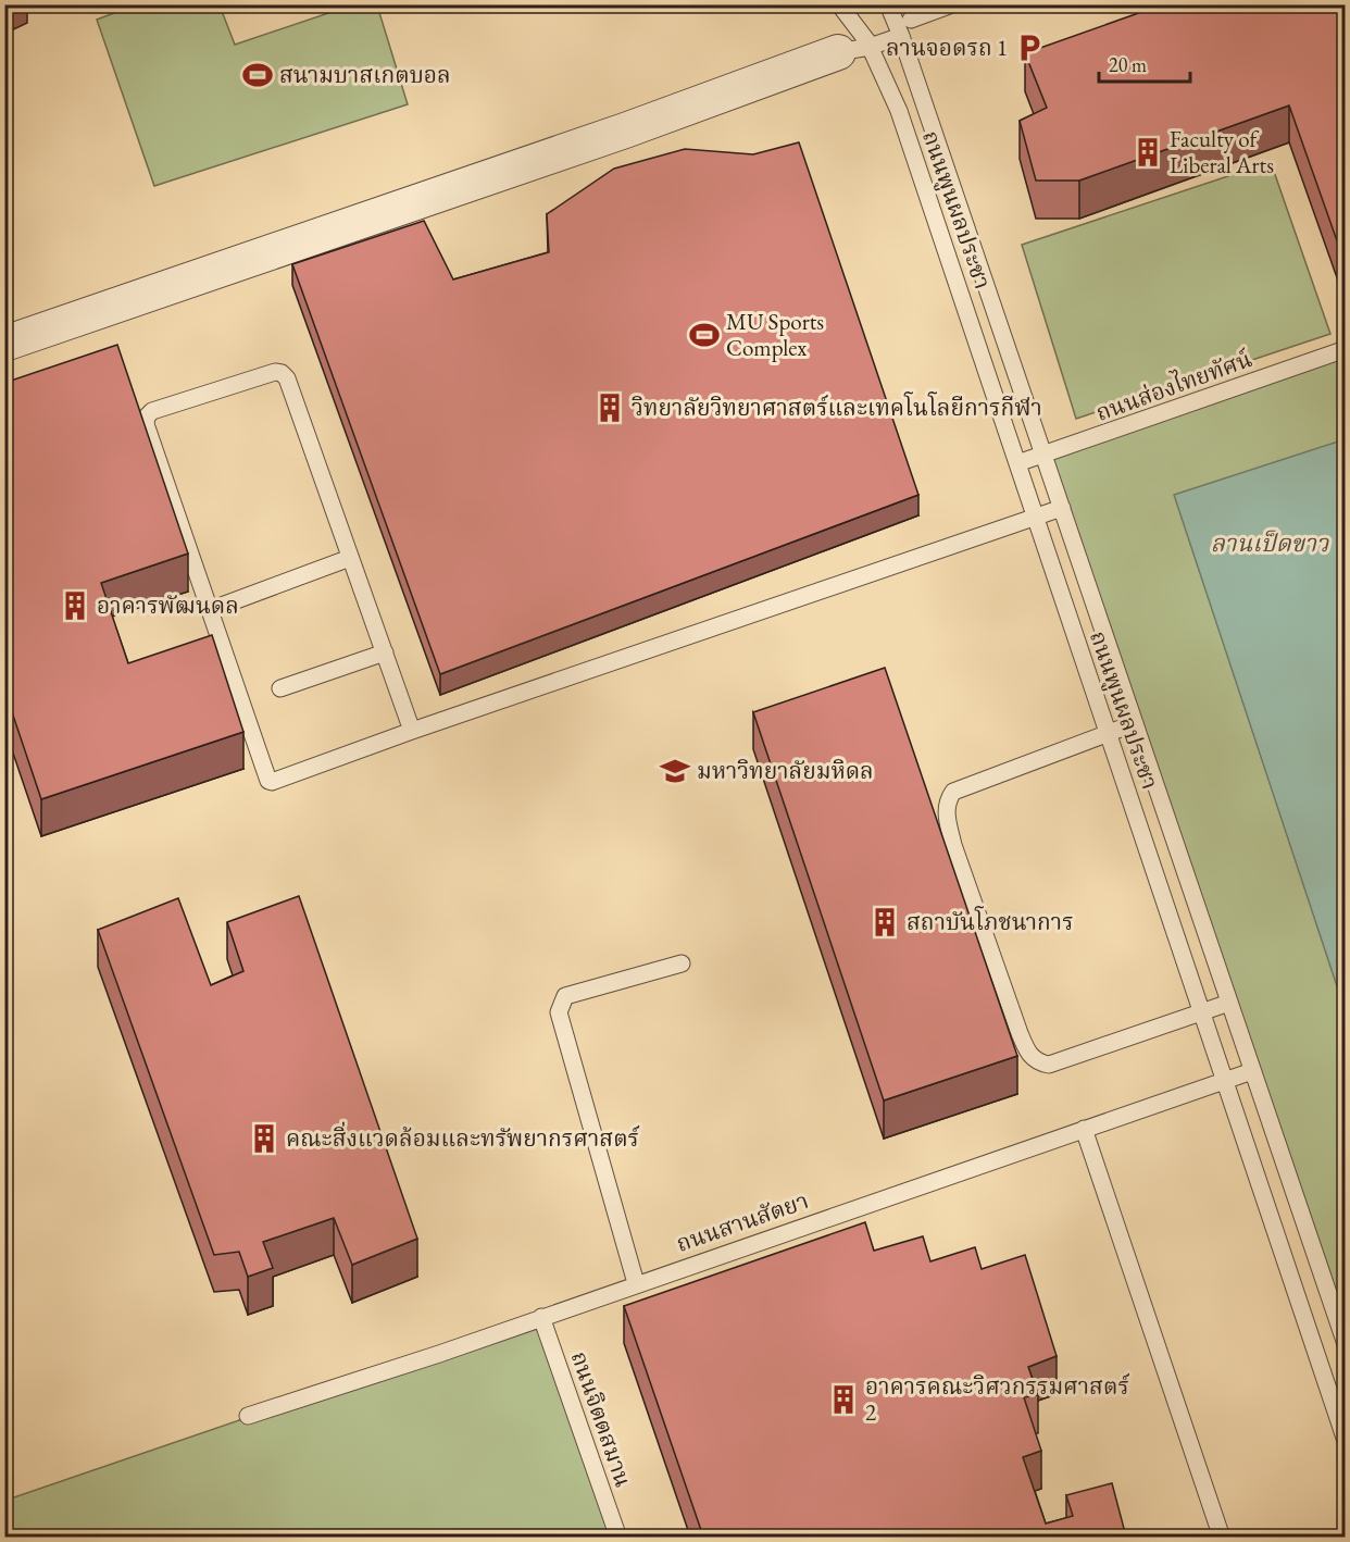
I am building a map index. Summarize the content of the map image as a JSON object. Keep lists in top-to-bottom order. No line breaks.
{"streets":{"lane":["ถนนพูนผลประชา","ถนนส่องไทยทัศน์","ถนนสานสัตยา","ถนนจิตตสมาน"]},"crossings":[["ถนนพูนผลประชา","ถนนส่องไทยทัศน์"],["ถนนพูนผลประชา","ถนนสานสัตยา"],["ถนนสานสัตยา","ถนนจิตตสมาน"]],"water":["ลานเป็ดขาว"],"places":{"parking":["ลานจอดรถ 1"],"sports":["สนามบาสเกตบอล","MU Sports Complex"],"building":["Faculty of Liberal Arts","วิทยาลัยวิทยาศาสตร์และเทคโนโลยีการกีฬา","อาคารพัฒนดล","สถาบันโภชนาการ","คณะสิ่งแวดล้อมและทรัพยากรศาสตร์","อาคารคณะวิศวกรรมศาสตร์ 2"],"school or university":["มหาวิทยาลัยมหิดล"]},"scale_bar":"20 m"}
